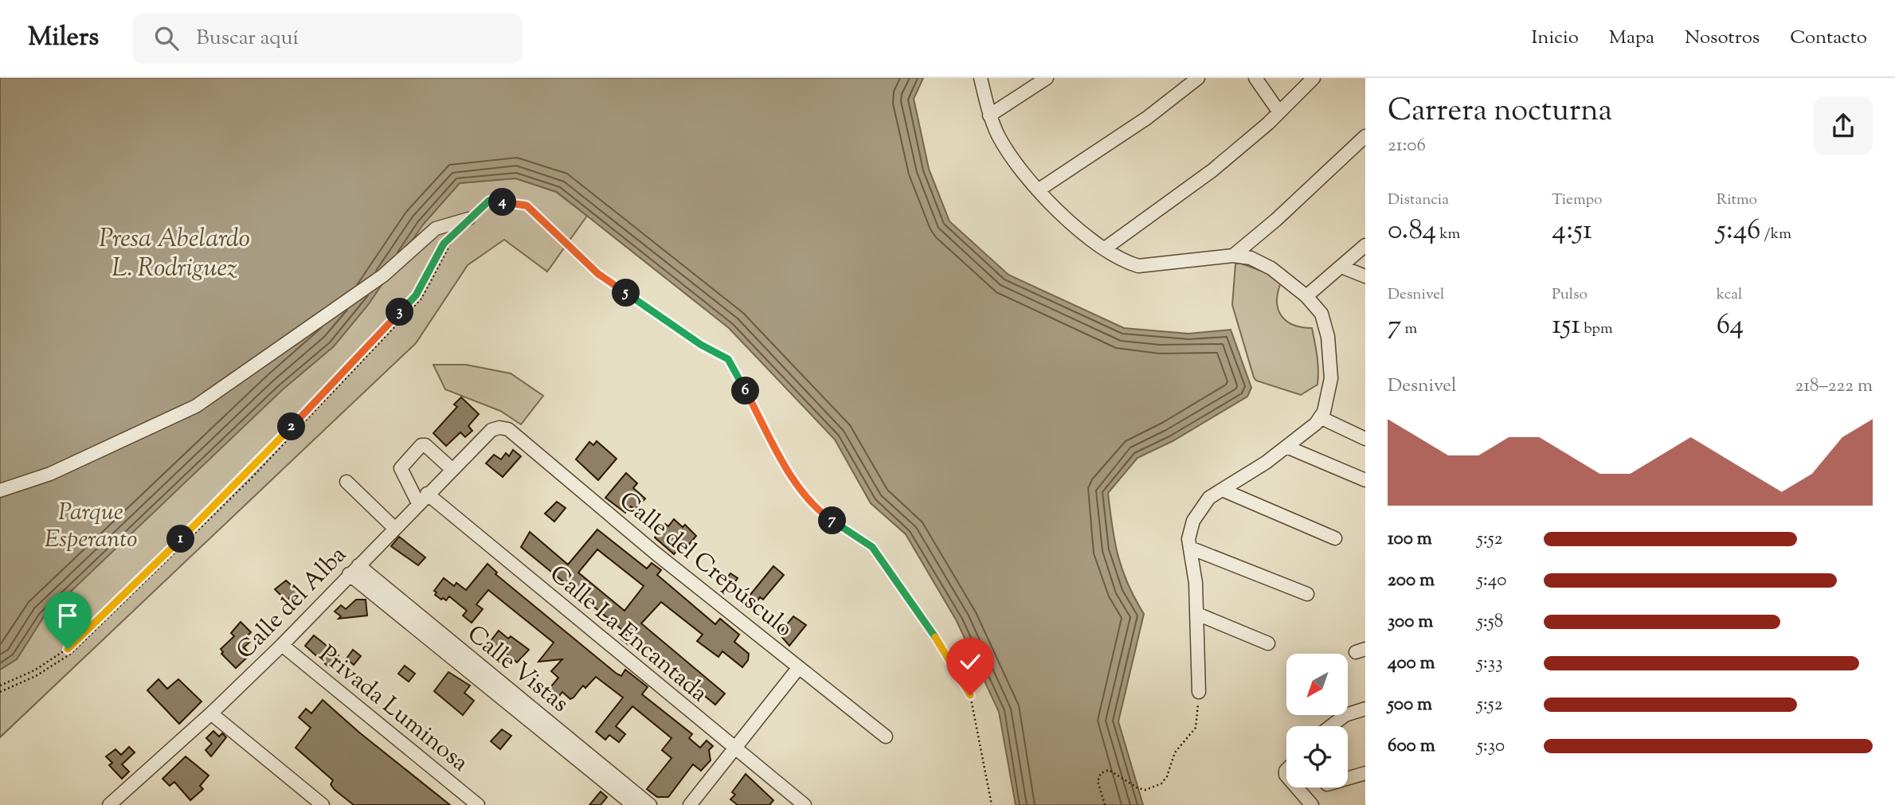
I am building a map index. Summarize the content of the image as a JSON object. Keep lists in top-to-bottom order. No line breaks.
{"streets":{"street":["Calle del Crepúsculo","Calle del Alba","Calle La Encantada","Calle Vistas","Privada Luminosa"]},"crossings":[["Calle del Crepúsculo","Calle del Alba"],["Calle del Alba","Calle La Encantada"],["Calle del Alba","Calle Vistas"],["Calle del Alba","Privada Luminosa"]],"water":["Presa Abelardo L. Rodriguez"],"parks":["Parque Esperanto"],"north":"bottom left","page":{"header":"Milers","search":"Buscar aquí","nav":["Inicio","Mapa","Nosotros","Contacto"],"heading":["Carrera nocturna","21:06"],"stats":[["Distancia","0.84 km"],["Tiempo","4:51"],["Ritmo","5:46 /km"],["Desnivel","7 m"],["Pulso","151 bpm"],["kcal","64"]],"pins":["4","5","3","6","2","7","1"],"chart":["Desnivel","218–222 m"],"list":[{"name":"100 m","note":"5:52"},{"name":"200 m","note":"5:40"},{"name":"300 m","note":"5:58"},{"name":"400 m","note":"5:33"},{"name":"500 m","note":"5:52"},{"name":"600 m","note":"5:30"}]}}
